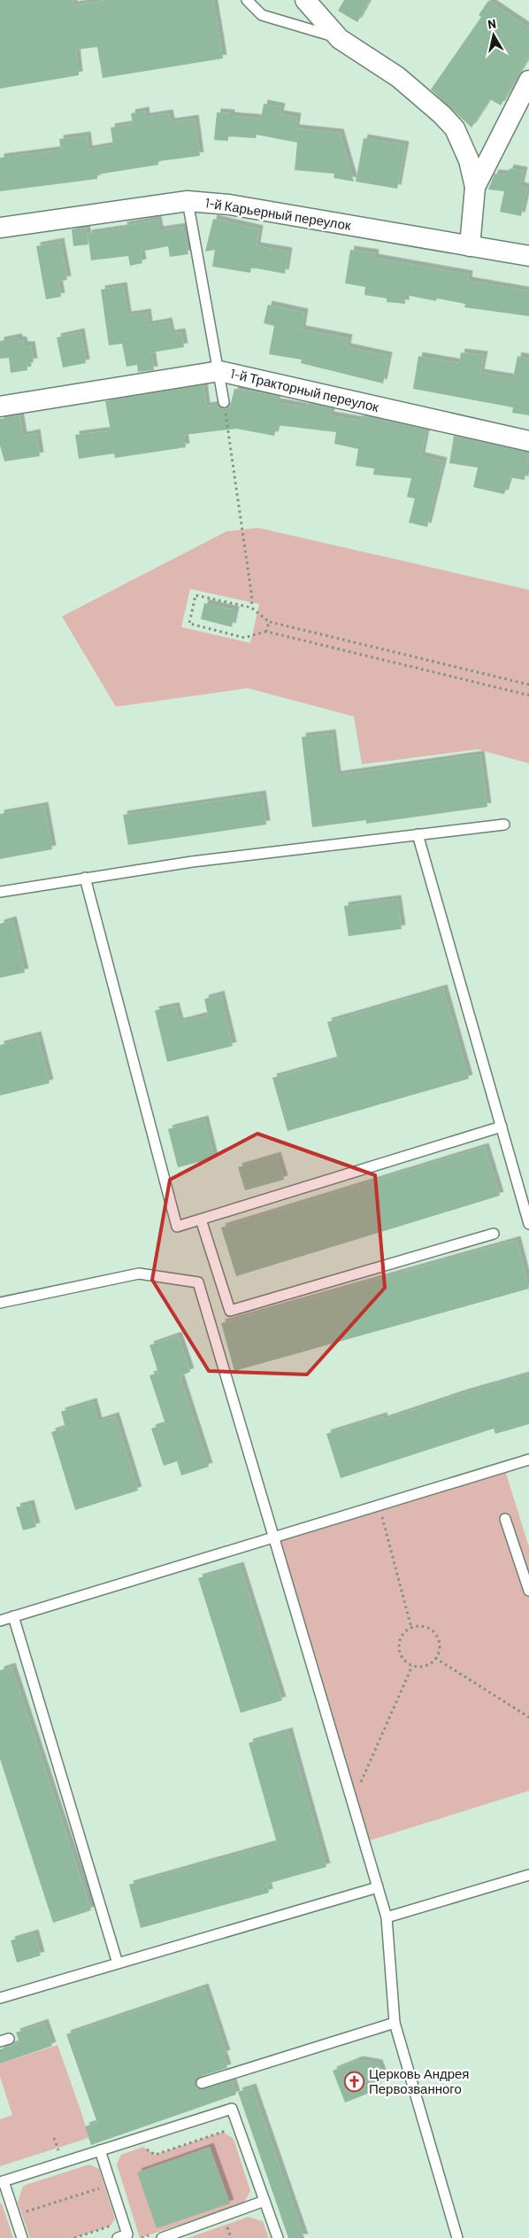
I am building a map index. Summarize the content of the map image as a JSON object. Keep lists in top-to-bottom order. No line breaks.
{"streets":{"street":["1-й Карьерный переулок","1-й Тракторный переулок"]},"places":{"church":["Церковь Андрея Первозванного"]},"north":"top"}
